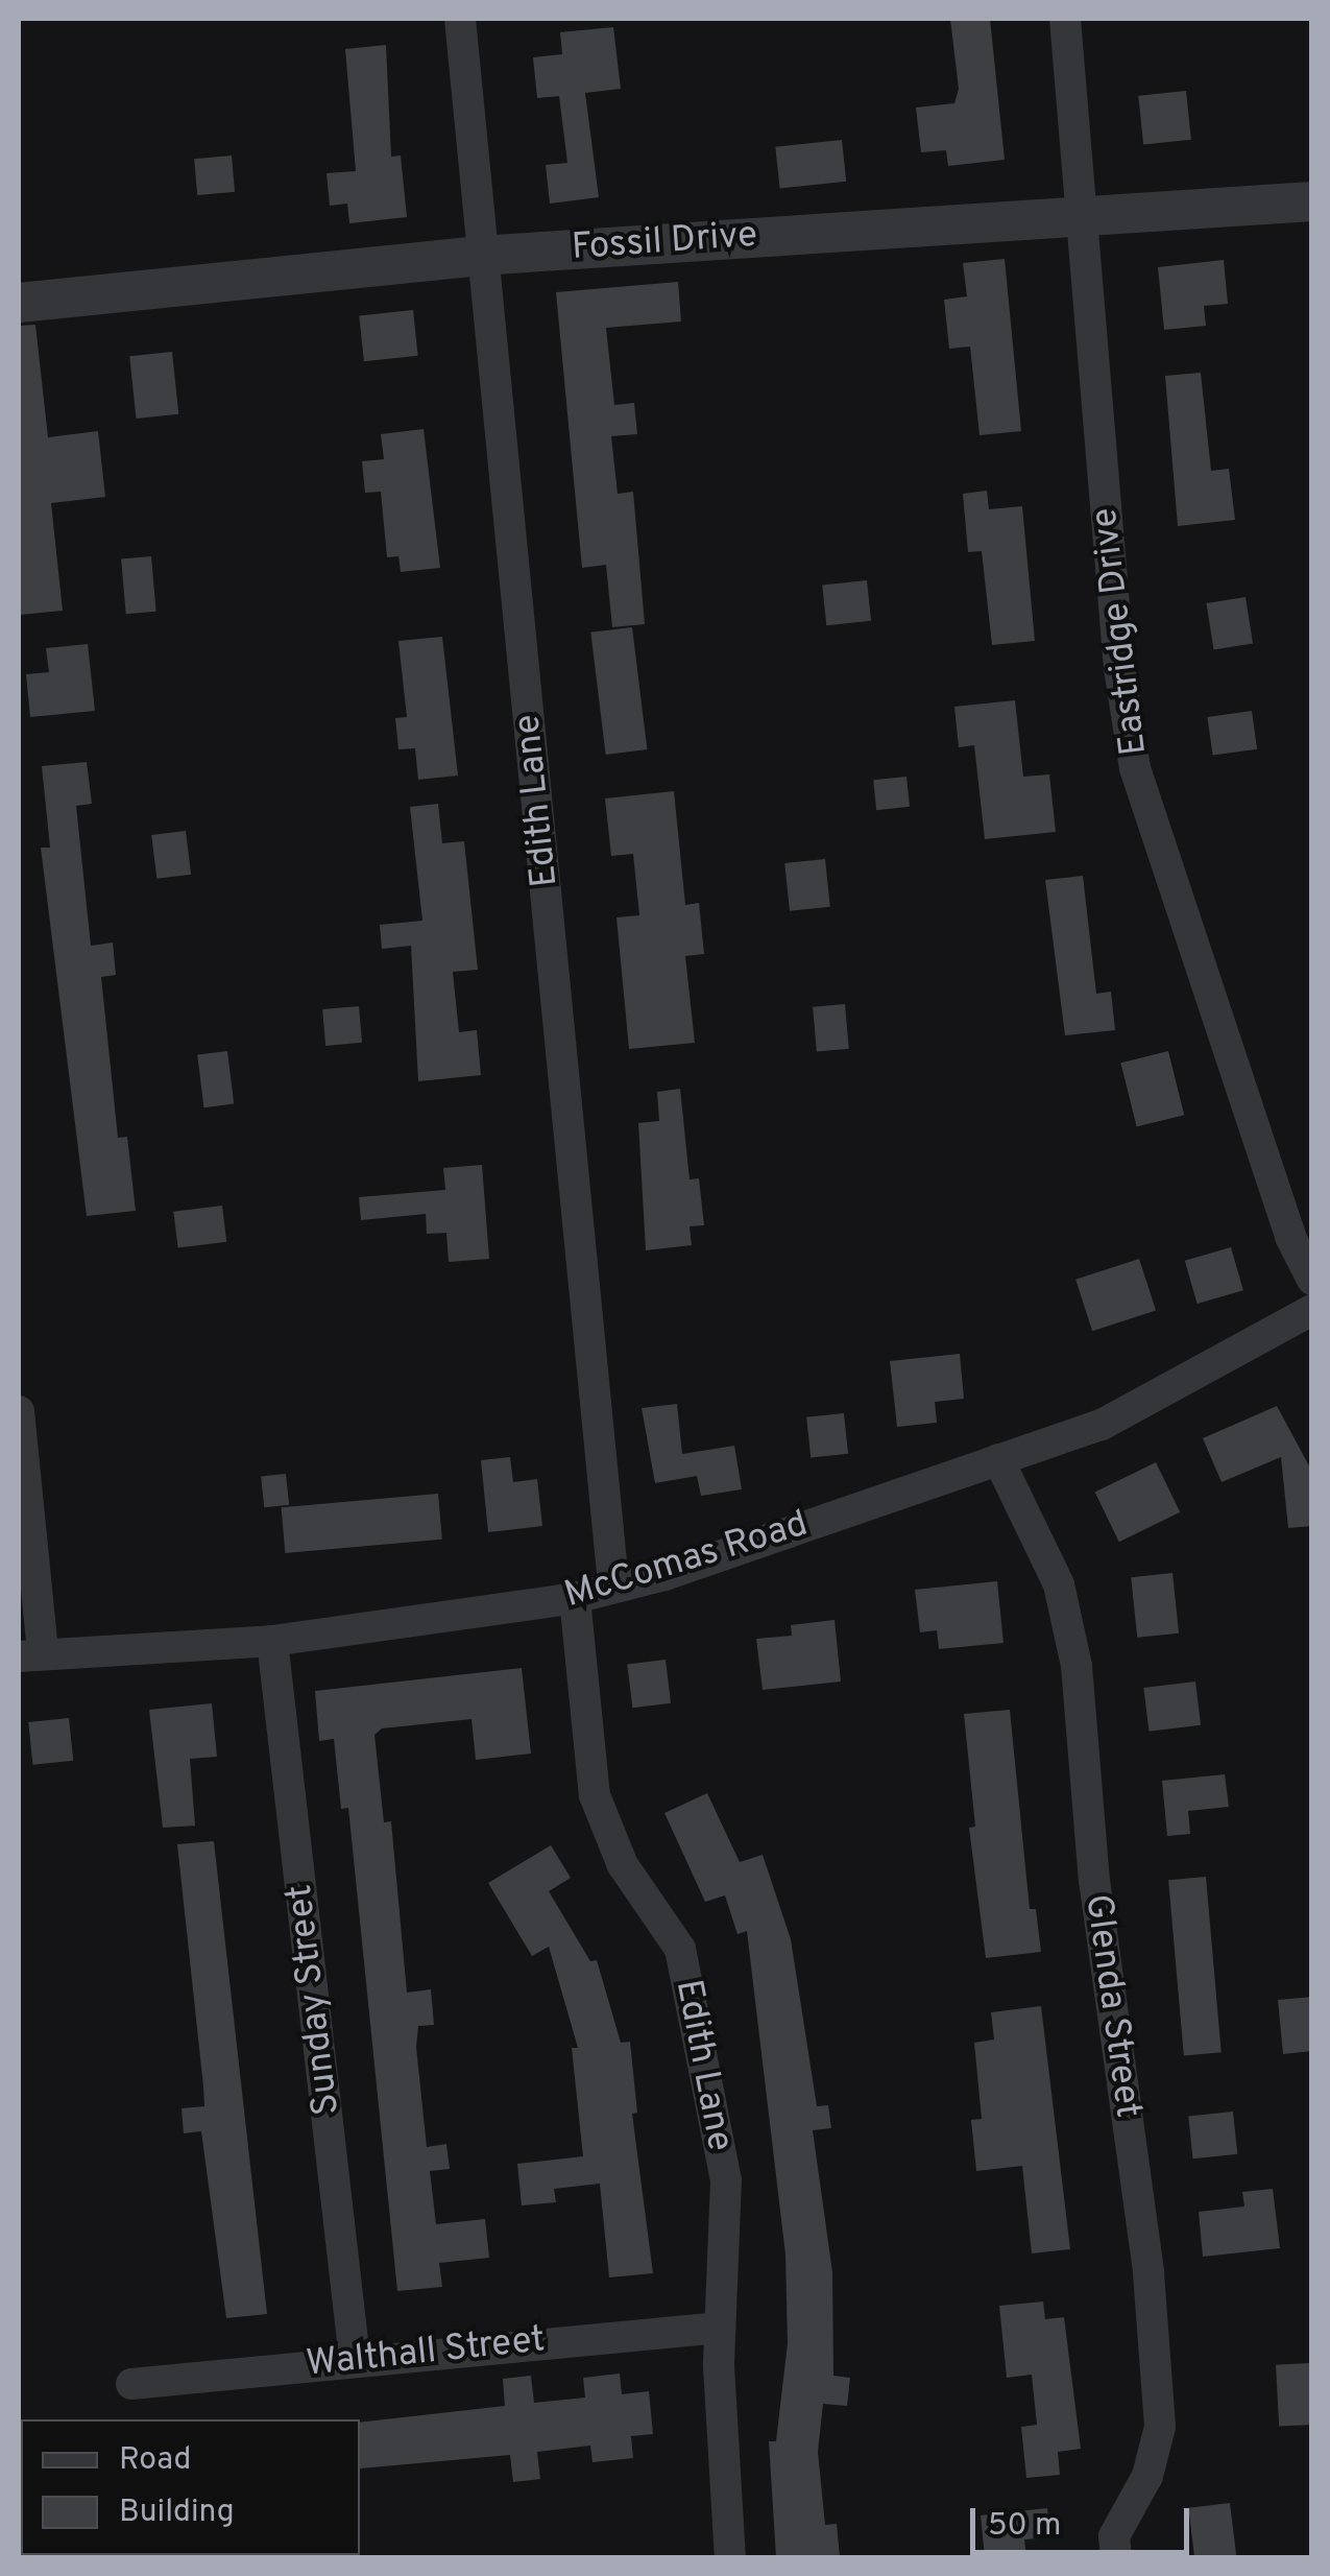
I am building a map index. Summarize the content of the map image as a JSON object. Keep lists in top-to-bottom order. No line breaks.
{"streets":{"street":["Fossil Drive","Eastridge Drive","Edith Lane","McComas Road","Sunday Street","Glenda Street","Walthall Street"]},"crossings":[["Fossil Drive","Eastridge Drive"],["Fossil Drive","Edith Lane"],["Edith Lane","McComas Road"],["Edith Lane","Walthall Street"],["McComas Road","Sunday Street"],["McComas Road","Glenda Street"],["Sunday Street","Walthall Street"]],"legend":["Road","Building"],"scale_bar":"50 m"}
